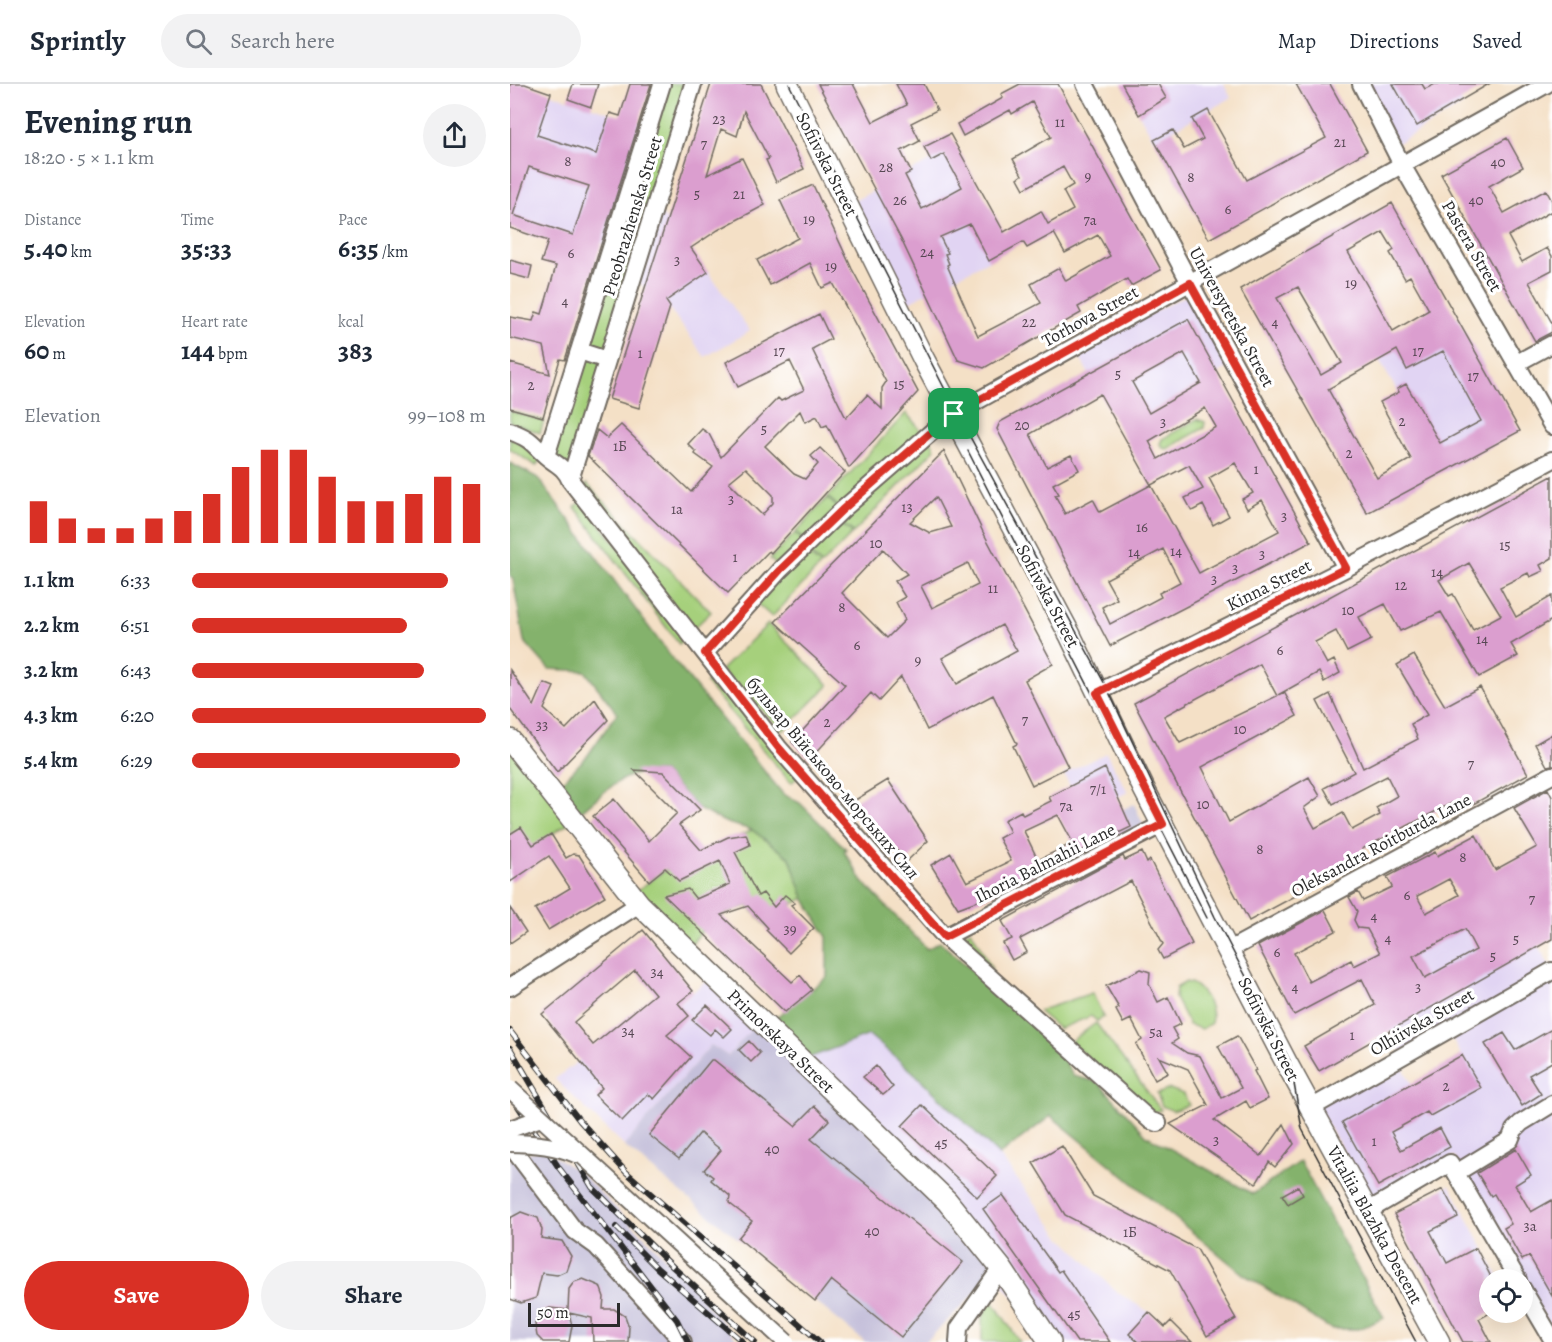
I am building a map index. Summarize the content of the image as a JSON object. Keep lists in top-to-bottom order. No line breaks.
{"streets":{"main road":["Sofiivska Street","Primorskaya Street","Vitaliia Blazhka Descent"],"street":["Preobrazhenska Street","Pastera Street","Torhova Street","Universytetska Street","Kinna Street","бульвар Військово-морських Сил","Oleksandra Roitburda Lane","Ihoria Balmahii Lane","Olhiivska Street"]},"crossings":[["Sofiivska Street","Torhova Street"],["Sofiivska Street","Kinna Street"],["Sofiivska Street","Oleksandra Roitburda Lane"],["Sofiivska Street","Ihoria Balmahii Lane"],["Sofiivska Street","Olhiivska Street"],["Sofiivska Street","Vitaliia Blazhka Descent"],["Preobrazhenska Street","бульвар Військово-морських Сил"],["Pastera Street","Torhova Street"],["Torhova Street","Universytetska Street"],["Torhova Street","бульвар Військово-морських Сил"],["Universytetska Street","Kinna Street"],["бульвар Військово-морських Сил","Ihoria Balmahii Lane"],["Olhiivska Street","Vitaliia Blazhka Descent"]],"house_numbers":["23","11","21","7","8","40","28","9","8","5","21","26","40","6","19","7а","24","6","3","19","19","4","22","4","17","17","1","5","17","15","2","2","3","20","5","1Б","2","1","3","13","1а","3","16","10","15","14","14","3","1","3","14","3","12","11","8","10","14","6","6","9","7","2","33","10","7","7/1","10","7а","8","8","6","7","4","39","4","5","6","5","34","4","3","34","5а","1","2","3","1","45","40","3а","40","1Б","45"],"scale_bar":"50 m","page":{"header":"Sprintly","search":"Search here","nav":["Map","Directions","Saved"],"heading":["Evening run","18:20 · 5 × 1.1 km"],"stats":[["Distance","5.40 km"],["Time","35:33"],["Pace","6:35 /km"],["Elevation","60 m"],["Heart rate","144 bpm"],["kcal","383"]],"chart":["Elevation","99–108 m"],"list":[{"name":"1.1 km","note":"6:33"},{"name":"2.2 km","note":"6:51"},{"name":"3.2 km","note":"6:43"},{"name":"4.3 km","note":"6:20"},{"name":"5.4 km","note":"6:29"}],"buttons":["Save","Share"],"scale":"50 m"}}
